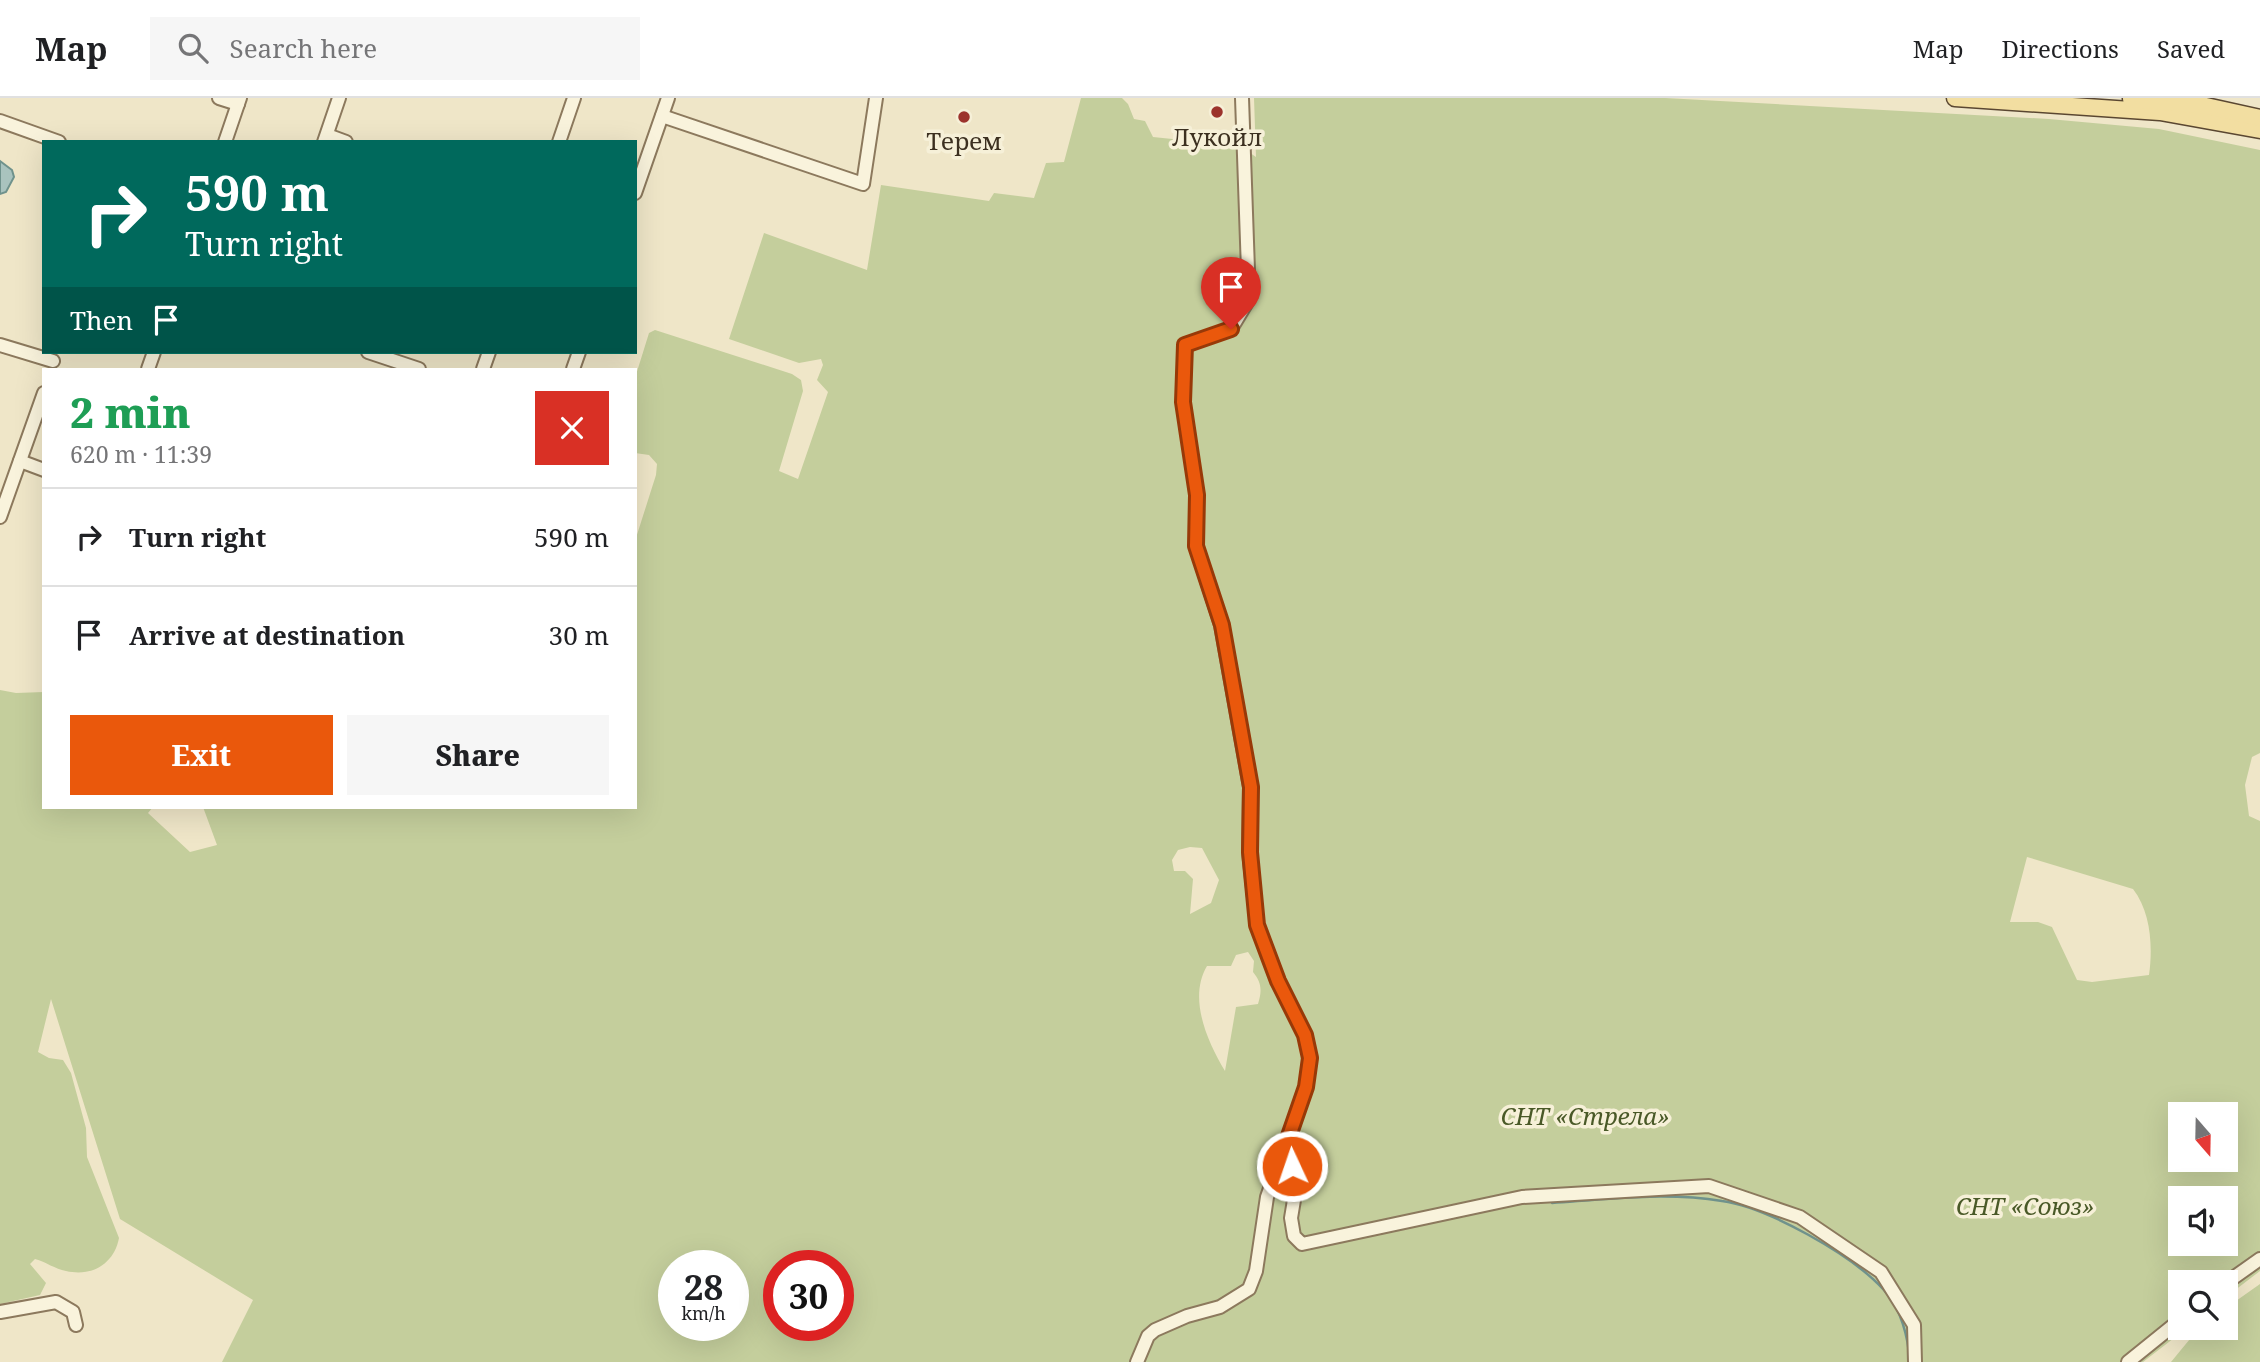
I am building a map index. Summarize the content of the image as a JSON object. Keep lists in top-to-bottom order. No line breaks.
{"parks":["СНТ «Стрела»","СНТ «Союз»"],"places":["Лукойл","Терем"],"north":"bottom","page":{"header":"Map","search":"Search here","nav":["Map","Directions","Saved"],"turn":["590 m","Turn right"],"then":"Then","heading":["2 min","620 m · 11:39"],"list":[{"name":"Turn right","value":"590 m"},{"name":"Arrive at destination","value":"30 m"}],"buttons":["Exit","Share"],"speed":"28 km/h","limit":"30"}}
